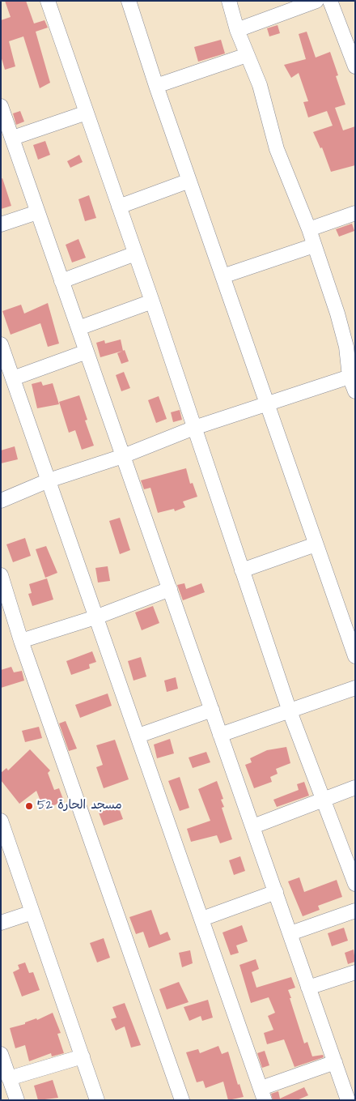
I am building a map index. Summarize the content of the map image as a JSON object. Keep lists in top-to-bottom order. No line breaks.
{"places":["مسجد الحارة 52"]}
